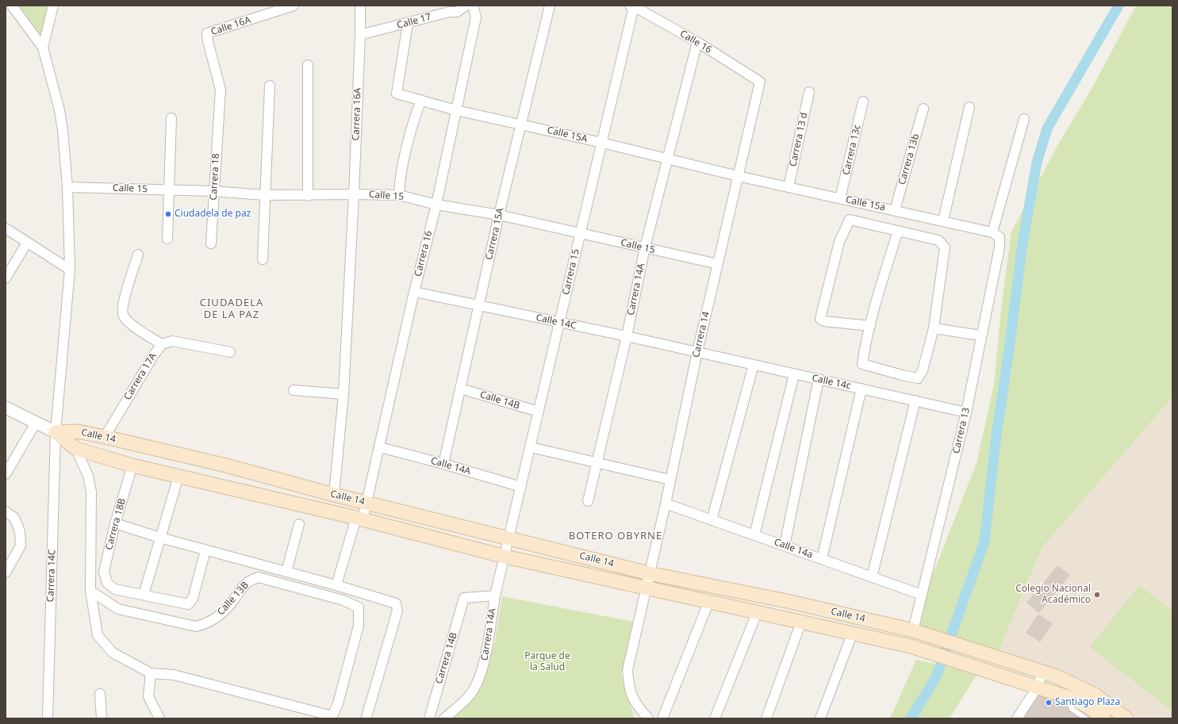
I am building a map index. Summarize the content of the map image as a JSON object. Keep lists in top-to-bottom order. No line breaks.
{"streets":{"main road":["Calle 14"],"street":["Calle 17","Calle 16A","Calle 16","Carrera 16A","Calle 15A","Carrera 13 d","Carrera 13c","Carrera 13b","Carrera 18","Calle 15","Calle 15a","Carrera 15A","Carrera 16","Carrera 15","Carrera 14A","Calle 14C","Carrera 14","Carrera 17A","Calle 14c","Calle 14B","Carrera 13","Calle 14A","Carrera 18B","Calle 14a","Carrera 14C","Calle 13B","Carrera 14B"]},"crossings":[["Calle 17","Carrera 16A"],["Calle 17","Calle 15A"],["Calle 16A","Carrera 18"],["Calle 16","Carrera 15"],["Calle 16","Carrera 14A"],["Calle 16","Carrera 14"],["Carrera 16A","Calle 15"],["Carrera 16A","Calle 14"],["Calle 15A","Calle 15a"],["Calle 15A","Carrera 15A"],["Calle 15A","Carrera 16"],["Calle 15A","Carrera 15"],["Calle 15A","Carrera 14A"],["Calle 15A","Carrera 14"],["Carrera 13 d","Calle 15a"],["Carrera 13c","Calle 15a"],["Carrera 13b","Calle 15a"],["Carrera 18","Calle 15"],["Calle 15","Carrera 15A"],["Calle 15","Carrera 16"],["Calle 15","Carrera 15"],["Calle 15","Carrera 14A"],["Calle 15","Carrera 14"],["Calle 15","Carrera 14C"],["Calle 15a","Carrera 14"],["Calle 15a","Carrera 13"],["Carrera 15A","Calle 14C"],["Carrera 15A","Calle 14B"],["Carrera 15A","Calle 14A"],["Carrera 16","Calle 14C"],["Carrera 16","Calle 14"],["Carrera 16","Calle 14A"],["Carrera 15","Carrera 14A"],["Carrera 15","Calle 14C"],["Carrera 15","Calle 14B"],["Carrera 15","Calle 14"],["Carrera 15","Calle 14A"],["Carrera 14A","Calle 14C"],["Carrera 14A","Calle 14"],["Carrera 14A","Carrera 14B"],["Calle 14C","Carrera 14"],["Calle 14C","Calle 14c"],["Carrera 14","Calle 14c"],["Carrera 14","Calle 14"],["Carrera 14","Calle 14a"],["Carrera 17A","Calle 14"],["Calle 14c","Carrera 13"],["Carrera 13","Calle 14"],["Carrera 13","Calle 14a"],["Calle 14","Carrera 18B"],["Calle 14","Carrera 14C"]],"districts":["CIUDADELA DE LA PAZ","BOTERO OBYRNE"],"parks":["Parque de la Salud"],"places":["Ciudadela de paz","Colegio Nacional Académico","Santiago Plaza"]}
